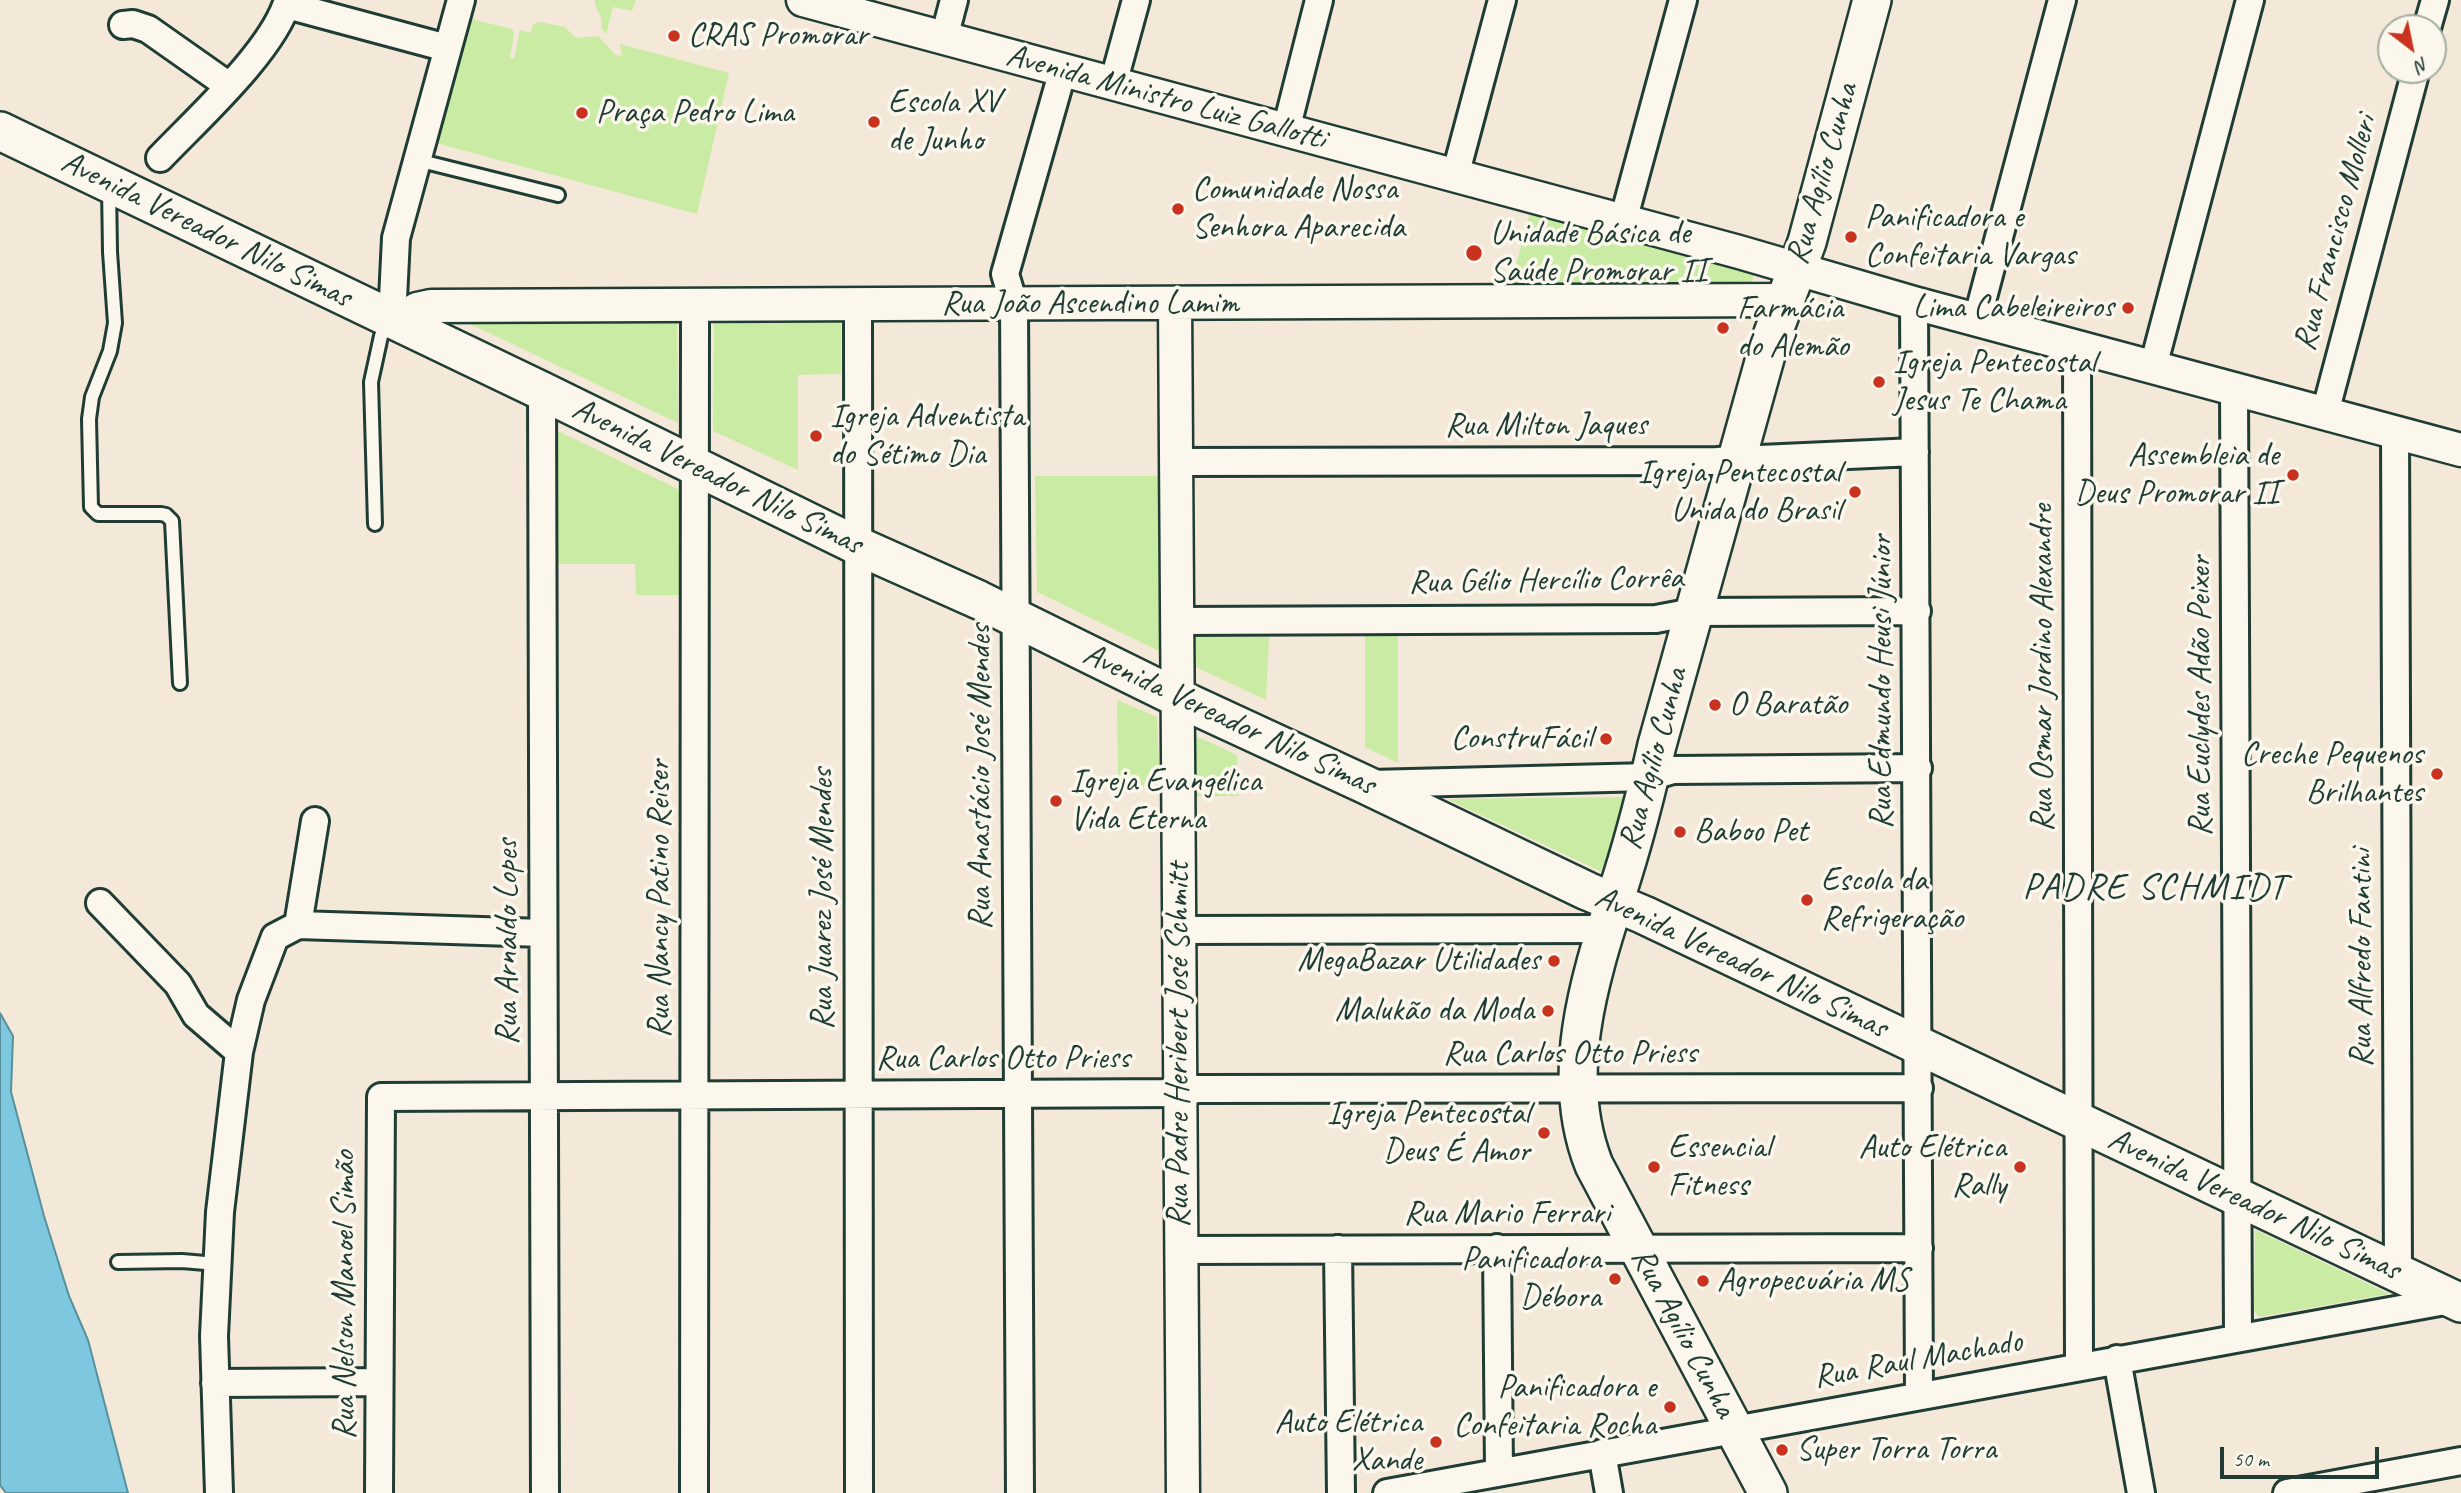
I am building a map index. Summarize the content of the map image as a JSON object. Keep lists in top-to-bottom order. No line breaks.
{"streets":{"main road":["Rua Agílio Cunha","Avenida Vereador Nilo Simas"],"street":["Avenida Ministro Luiz Gallotti","Rua Francisco Molleri","Rua João Ascendino Lamim","Rua Milton Jaques","Rua Gélio Hercílio Corrêa","Rua Osmar Jordino Alexandre","Rua Edmundo Heusi Júnior","Rua Euclydes Adão Peixer","Rua Anastácio José Mendes","Rua Nancy Patino Reiser","Rua Juarez José Mendes","Rua Arnaldo Lopes","Rua Alfredo Fantini","Rua Padre Heribert José Schmitt","Rua Carlos Otto Priess","Rua Mario Ferrari","Rua Nelson Manoel Simão","Rua Raul Machado"]},"crossings":[["Avenida Ministro Luiz Gallotti","Rua Agílio Cunha"],["Avenida Ministro Luiz Gallotti","Rua Francisco Molleri"],["Avenida Ministro Luiz Gallotti","Rua João Ascendino Lamim"],["Avenida Ministro Luiz Gallotti","Rua Osmar Jordino Alexandre"],["Avenida Ministro Luiz Gallotti","Rua Edmundo Heusi Júnior"],["Avenida Ministro Luiz Gallotti","Rua Euclydes Adão Peixer"],["Avenida Ministro Luiz Gallotti","Rua Anastácio José Mendes"],["Avenida Ministro Luiz Gallotti","Rua Alfredo Fantini"],["Rua Agílio Cunha","Avenida Vereador Nilo Simas"],["Rua Agílio Cunha","Rua João Ascendino Lamim"],["Rua Agílio Cunha","Rua Milton Jaques"],["Rua Agílio Cunha","Rua Gélio Hercílio Corrêa"],["Rua Agílio Cunha","Rua Carlos Otto Priess"],["Rua Agílio Cunha","Rua Mario Ferrari"],["Rua Agílio Cunha","Rua Raul Machado"],["Avenida Vereador Nilo Simas","Rua João Ascendino Lamim"],["Avenida Vereador Nilo Simas","Rua Osmar Jordino Alexandre"],["Avenida Vereador Nilo Simas","Rua Edmundo Heusi Júnior"],["Avenida Vereador Nilo Simas","Rua Euclydes Adão Peixer"],["Avenida Vereador Nilo Simas","Rua Anastácio José Mendes"],["Avenida Vereador Nilo Simas","Rua Nancy Patino Reiser"],["Avenida Vereador Nilo Simas","Rua Juarez José Mendes"],["Avenida Vereador Nilo Simas","Rua Arnaldo Lopes"],["Avenida Vereador Nilo Simas","Rua Alfredo Fantini"],["Avenida Vereador Nilo Simas","Rua Padre Heribert José Schmitt"],["Avenida Vereador Nilo Simas","Rua Raul Machado"],["Rua João Ascendino Lamim","Rua Anastácio José Mendes"],["Rua João Ascendino Lamim","Rua Nancy Patino Reiser"],["Rua João Ascendino Lamim","Rua Juarez José Mendes"],["Rua João Ascendino Lamim","Rua Padre Heribert José Schmitt"],["Rua Milton Jaques","Rua Edmundo Heusi Júnior"],["Rua Milton Jaques","Rua Padre Heribert José Schmitt"],["Rua Gélio Hercílio Corrêa","Rua Edmundo Heusi Júnior"],["Rua Gélio Hercílio Corrêa","Rua Padre Heribert José Schmitt"],["Rua Osmar Jordino Alexandre","Rua Raul Machado"],["Rua Edmundo Heusi Júnior","Rua Carlos Otto Priess"],["Rua Edmundo Heusi Júnior","Rua Mario Ferrari"],["Rua Edmundo Heusi Júnior","Rua Raul Machado"],["Rua Euclydes Adão Peixer","Rua Raul Machado"],["Rua Anastácio José Mendes","Rua Carlos Otto Priess"],["Rua Nancy Patino Reiser","Rua Carlos Otto Priess"],["Rua Juarez José Mendes","Rua Carlos Otto Priess"],["Rua Arnaldo Lopes","Rua Carlos Otto Priess"],["Rua Padre Heribert José Schmitt","Rua Carlos Otto Priess"],["Rua Padre Heribert José Schmitt","Rua Mario Ferrari"],["Rua Carlos Otto Priess","Rua Nelson Manoel Simão"]],"districts":["PADRE SCHMIDT"],"places":["CRAS Promorar","Praça Pedro Lima","Escola XV de Junho","Comunidade Nossa Senhora Aparecida","Panificadora e Confeitaria Vargas","Unidade Básica de Saúde Promorar II","Lima Cabeleireiros","Farmácia do Alemão","Igreja Pentecostal Jesus Te Chama","Igreja Adventista do Sétimo Dia","Assembleia de Deus Promorar II","Igreja Pentecostal Unida do Brasil","O Baratão","ConstruFácil","Creche Pequenos Brilhantes","Igreja Evangélica Vida Eterna","Baboo Pet","Escola da Refrigeração","MegaBazar Utilidades","Malukão da Moda","Igreja Pentecostal Deus É Amor","Essencial Fitness","Auto Elétrica Rally","Panificadora Débora","Agropecuária MS","Panificadora e Confeitaria Rocha","Auto Elétrica Xande","Super Torra Torra"],"scale_bar":"50 m","north":"bottom right"}
